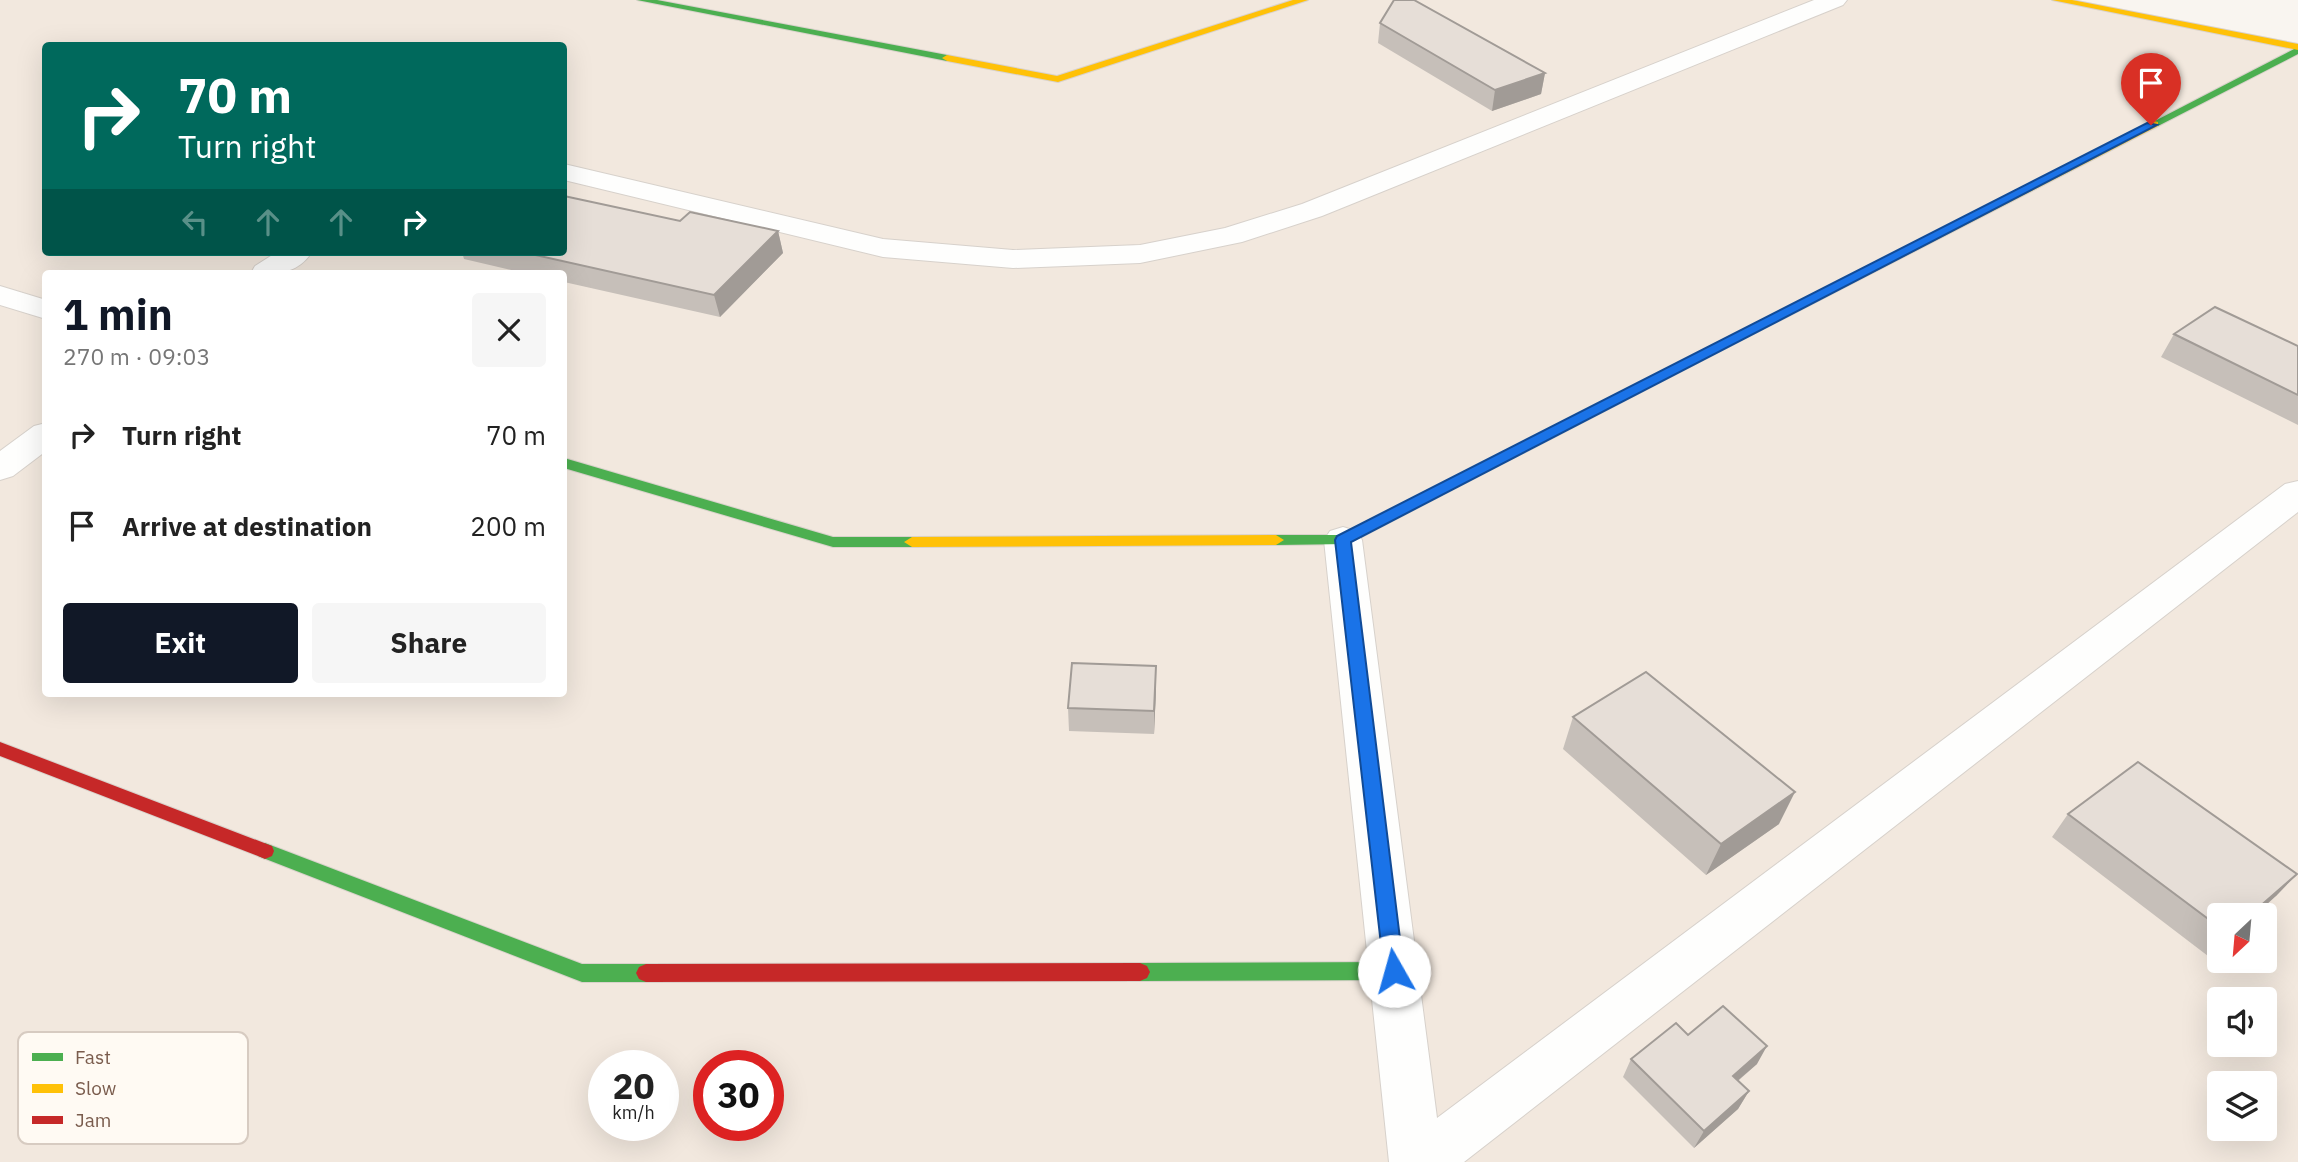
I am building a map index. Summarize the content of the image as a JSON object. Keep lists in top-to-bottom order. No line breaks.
{"legend":["Fast","Slow","Jam"],"north":"bottom left","page":{"turn":["70 m","Turn right"],"heading":["1 min","270 m · 09:03"],"list":[{"name":"Turn right","value":"70 m"},{"name":"Arrive at destination","value":"200 m"}],"buttons":["Exit","Share"],"speed":"20 km/h","limit":"30"}}
